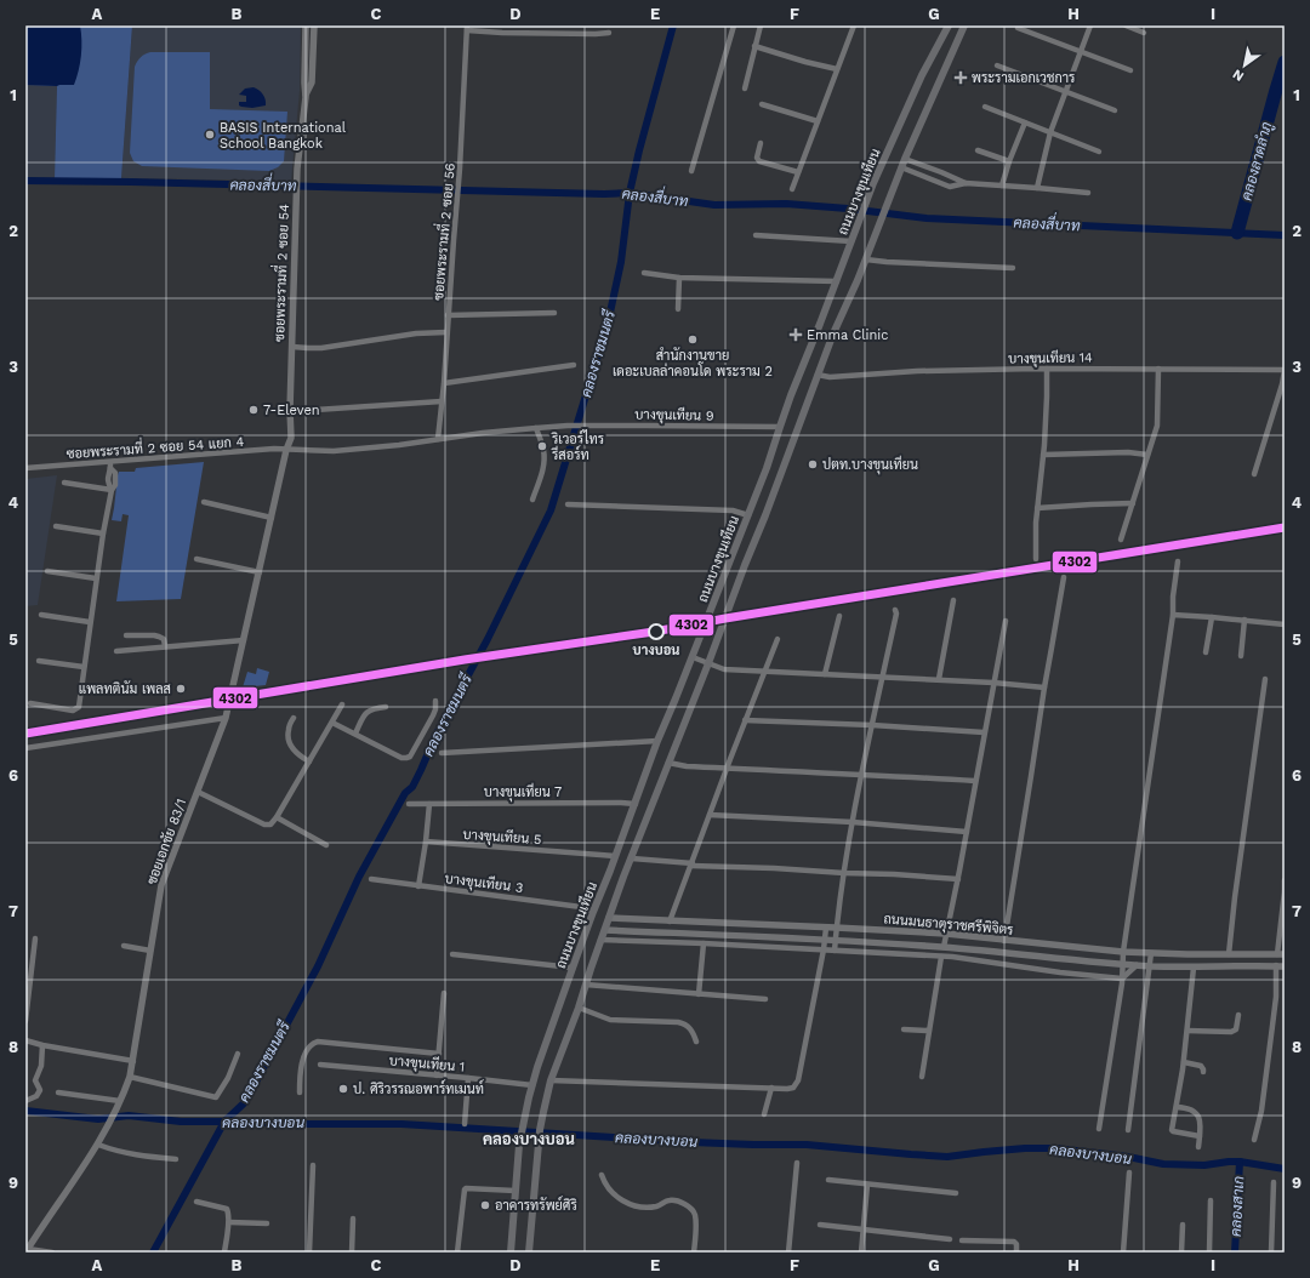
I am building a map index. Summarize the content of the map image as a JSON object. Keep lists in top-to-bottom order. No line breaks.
{"streets":{"main road":["ถนนบางขุนเทียน"],"street":["ซอยพระรามที่ 2 ซอย 56","ซอยพระรามที่ 2 ซอย 54","บางขุนเทียน 14","บางขุนเทียน 9","ซอยพระรามที่ 2 ซอย 54 แยก 4","บางขุนเทียน 7","บางขุนเทียน 5","ซอยเอกชัย 83/1","บางขุนเทียน 3","ถนนมนธาตุราชศรีพิจิตร","บางขุนเทียน 1"]},"crossings":[["ถนนบางขุนเทียน","บางขุนเทียน 14"],["ถนนบางขุนเทียน","บางขุนเทียน 9"],["ถนนบางขุนเทียน","บางขุนเทียน 7"],["ถนนบางขุนเทียน","บางขุนเทียน 5"],["ถนนบางขุนเทียน","บางขุนเทียน 3"],["ถนนบางขุนเทียน","ถนนมนธาตุราชศรีพิจิตร"],["ถนนบางขุนเทียน","บางขุนเทียน 1"],["ซอยพระรามที่ 2 ซอย 56","บางขุนเทียน 9"],["ซอยพระรามที่ 2 ซอย 56","ซอยพระรามที่ 2 ซอย 54 แยก 4"],["ซอยพระรามที่ 2 ซอย 54","ซอยพระรามที่ 2 ซอย 54 แยก 4"],["ซอยพระรามที่ 2 ซอย 54","ซอยเอกชัย 83/1"],["บางขุนเทียน 9","ซอยพระรามที่ 2 ซอย 54 แยก 4"],["ซอยพระรามที่ 2 ซอย 54 แยก 4","ซอยเอกชัย 83/1"]],"districts":["คลองบางบอน"],"water":["คลองลาดลำภู","คลองสี่บาท","คลองราชมนตรี","คลองบางบอน","คลองสาเก"],"places":{"health":["พระรามเอกเวชการ","Emma Clinic"],"other":["BASIS International School Bangkok","สำนักงานขาย เดอะเบลล่าคอนโด พระราม 2","7-Eleven","ริเวอร์ไทร รีสอร์ท","ปตท.บางขุนเทียน","บางบอน","แพลทตินัม เพลส","ป. ศิริวรรณอพาร์ทเมนท์","อาคารทรัพย์ศิริ"]},"lines":["transit line 4302"],"north":"bottom left","grid":{"columns":["A","B","C","D","E","F","G","H","I"],"rows":["1","2","3","4","5","6","7","8","9"]}}
